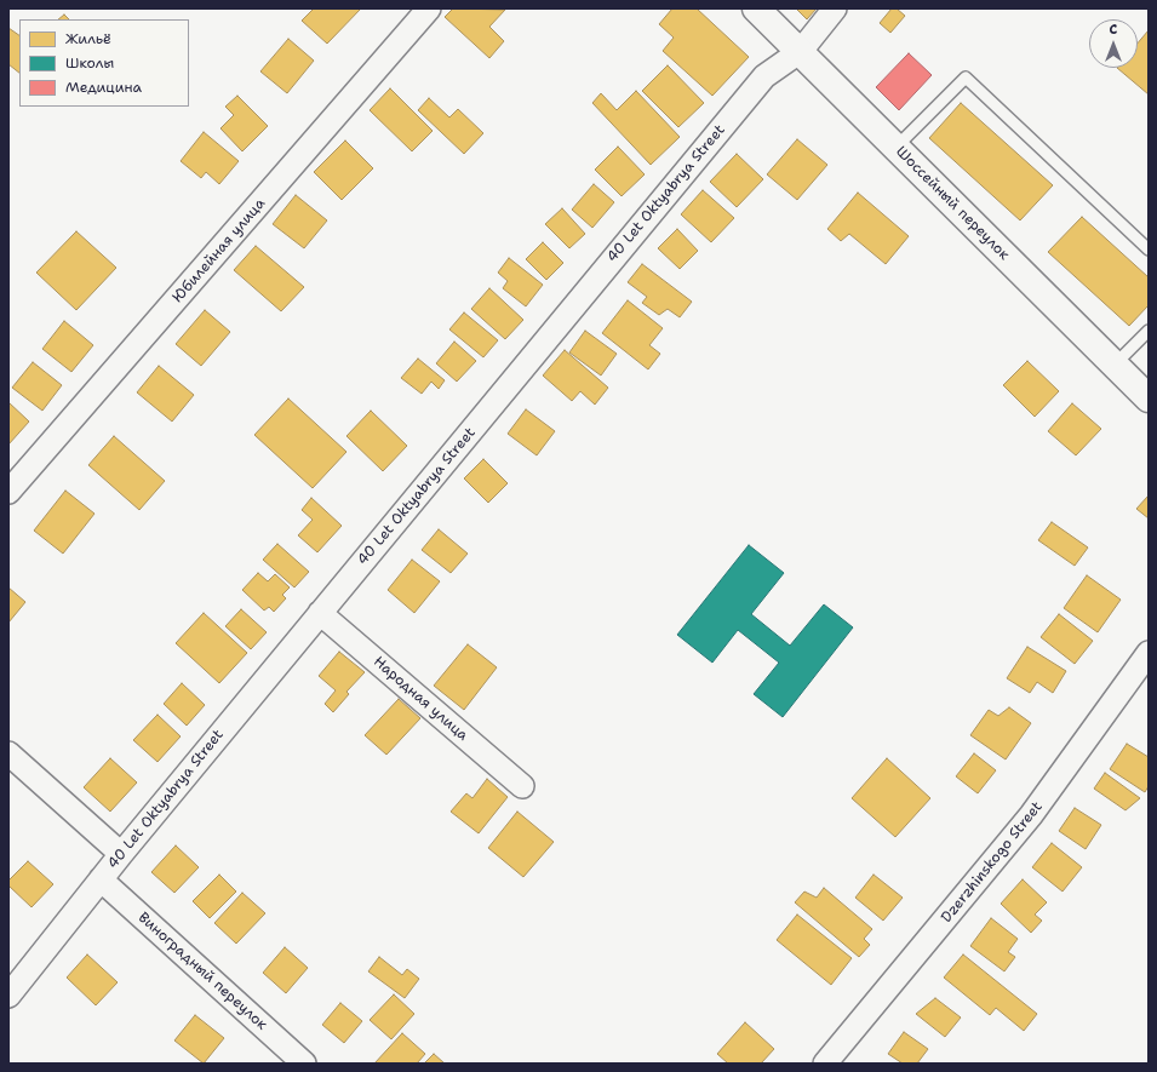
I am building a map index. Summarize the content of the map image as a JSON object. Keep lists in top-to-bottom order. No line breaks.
{"streets":{"main road":["Шоссейный переулок"],"street":["40 Let Oktyabrya Street","Юбилейная улица","Народная улица","Dzerzhinskogo Street","Виноградный переулок"]},"crossings":[["40 Let Oktyabrya Street","Шоссейный переулок"],["40 Let Oktyabrya Street","Народная улица"],["40 Let Oktyabrya Street","Виноградный переулок"]],"legend":["Жильё","Школы","Медицина"],"north":"top"}
